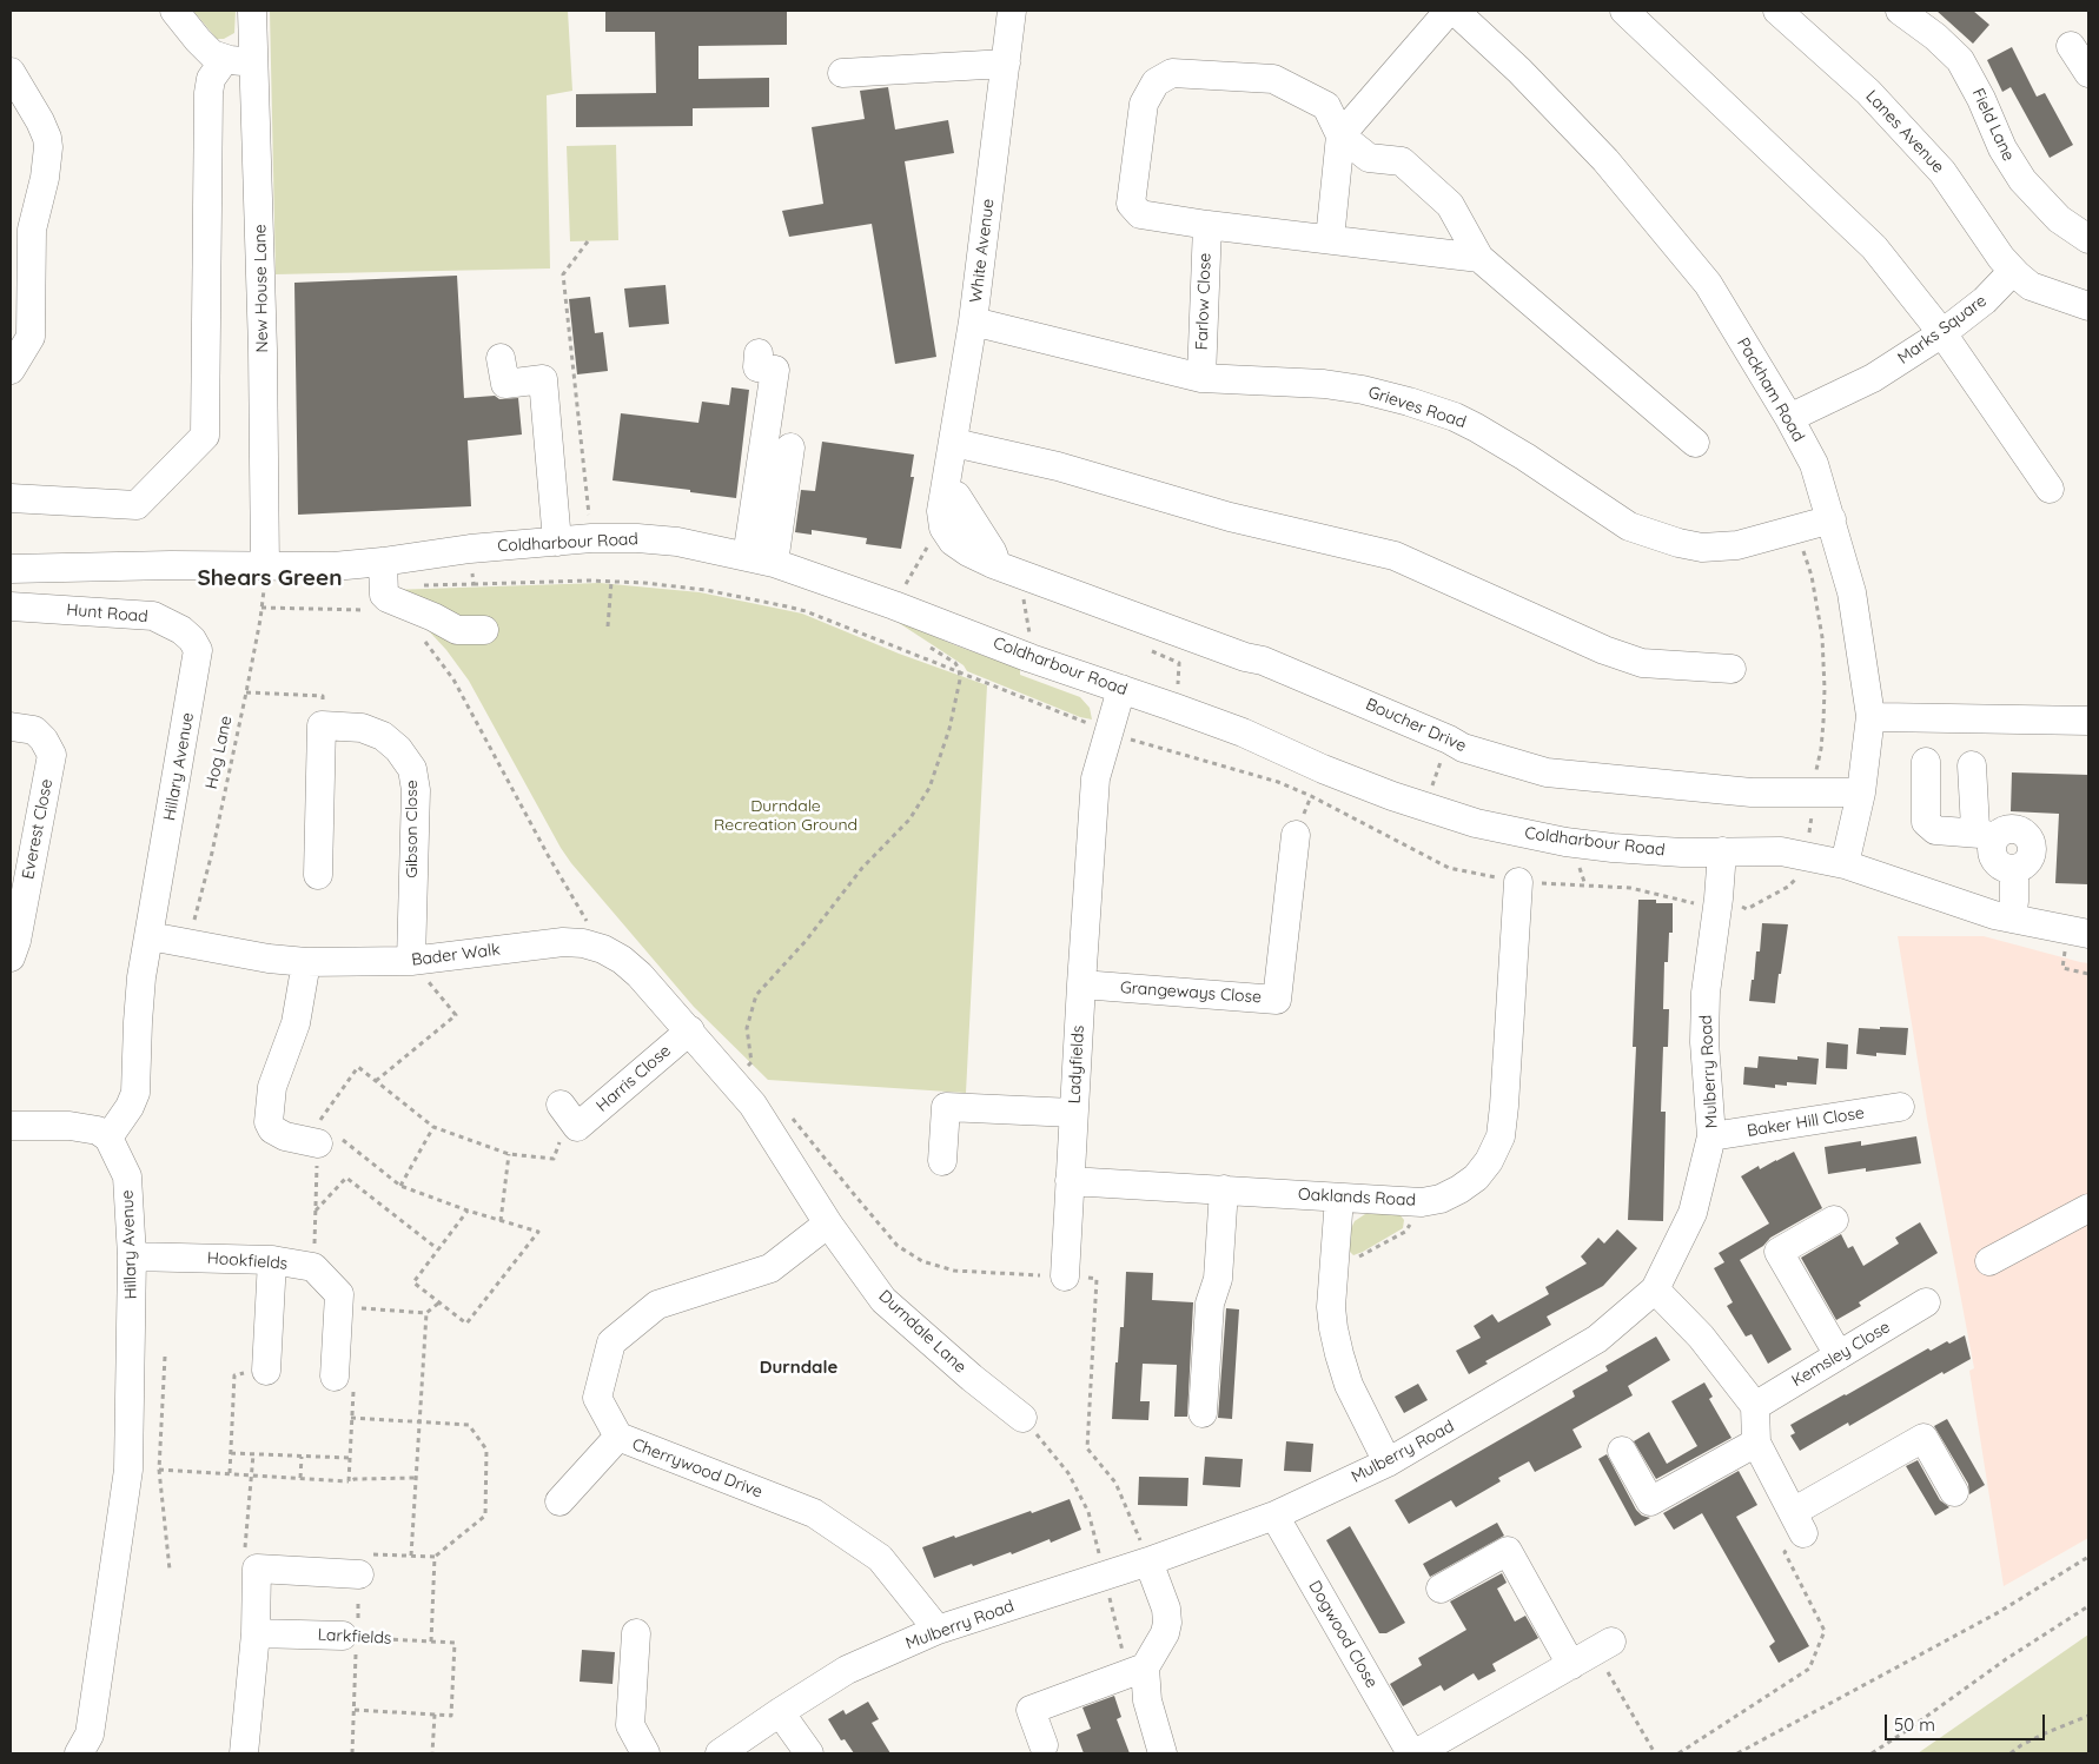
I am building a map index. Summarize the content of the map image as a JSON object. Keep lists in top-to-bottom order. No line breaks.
{"streets":{"street":["Field Lane","Lanes Avenue","White Avenue","New House Lane","Farlow Close","Marks Square","Packham Road","Grieves Road","Coldharbour Road","Hunt Road","Boucher Drive","Hillary Avenue","Everest Close","Gibson Close","Bader Walk","Grangeways Close","Ladyfields","Mulberry Road","Harris Close","Baker Hill Close","Oaklands Road","Hookfields","Durndale Lane","Kemsley Close","Cherrywood Drive","Dogwood Close","Larkfields"],"path":["Hog Lane"]},"crossings":[["Lanes Avenue","Marks Square"],["White Avenue","Grieves Road"],["White Avenue","Boucher Drive"],["New House Lane","Coldharbour Road"],["New House Lane","Hog Lane"],["Farlow Close","Grieves Road"],["Marks Square","Packham Road"],["Packham Road","Grieves Road"],["Packham Road","Coldharbour Road"],["Packham Road","Boucher Drive"],["Coldharbour Road","Hunt Road"],["Coldharbour Road","Hog Lane"],["Coldharbour Road","Ladyfields"],["Coldharbour Road","Mulberry Road"],["Hunt Road","Hillary Avenue"],["Hog Lane","Bader Walk"],["Hillary Avenue","Bader Walk"],["Hillary Avenue","Hookfields"],["Gibson Close","Bader Walk"],["Bader Walk","Durndale Lane"],["Grangeways Close","Ladyfields"],["Ladyfields","Oaklands Road"],["Mulberry Road","Baker Hill Close"],["Mulberry Road","Cherrywood Drive"],["Mulberry Road","Dogwood Close"],["Harris Close","Durndale Lane"],["Durndale Lane","Cherrywood Drive"]],"districts":["Shears Green","Durndale"],"parks":["Durndale Recreation Ground"],"scale_bar":"50 m"}
